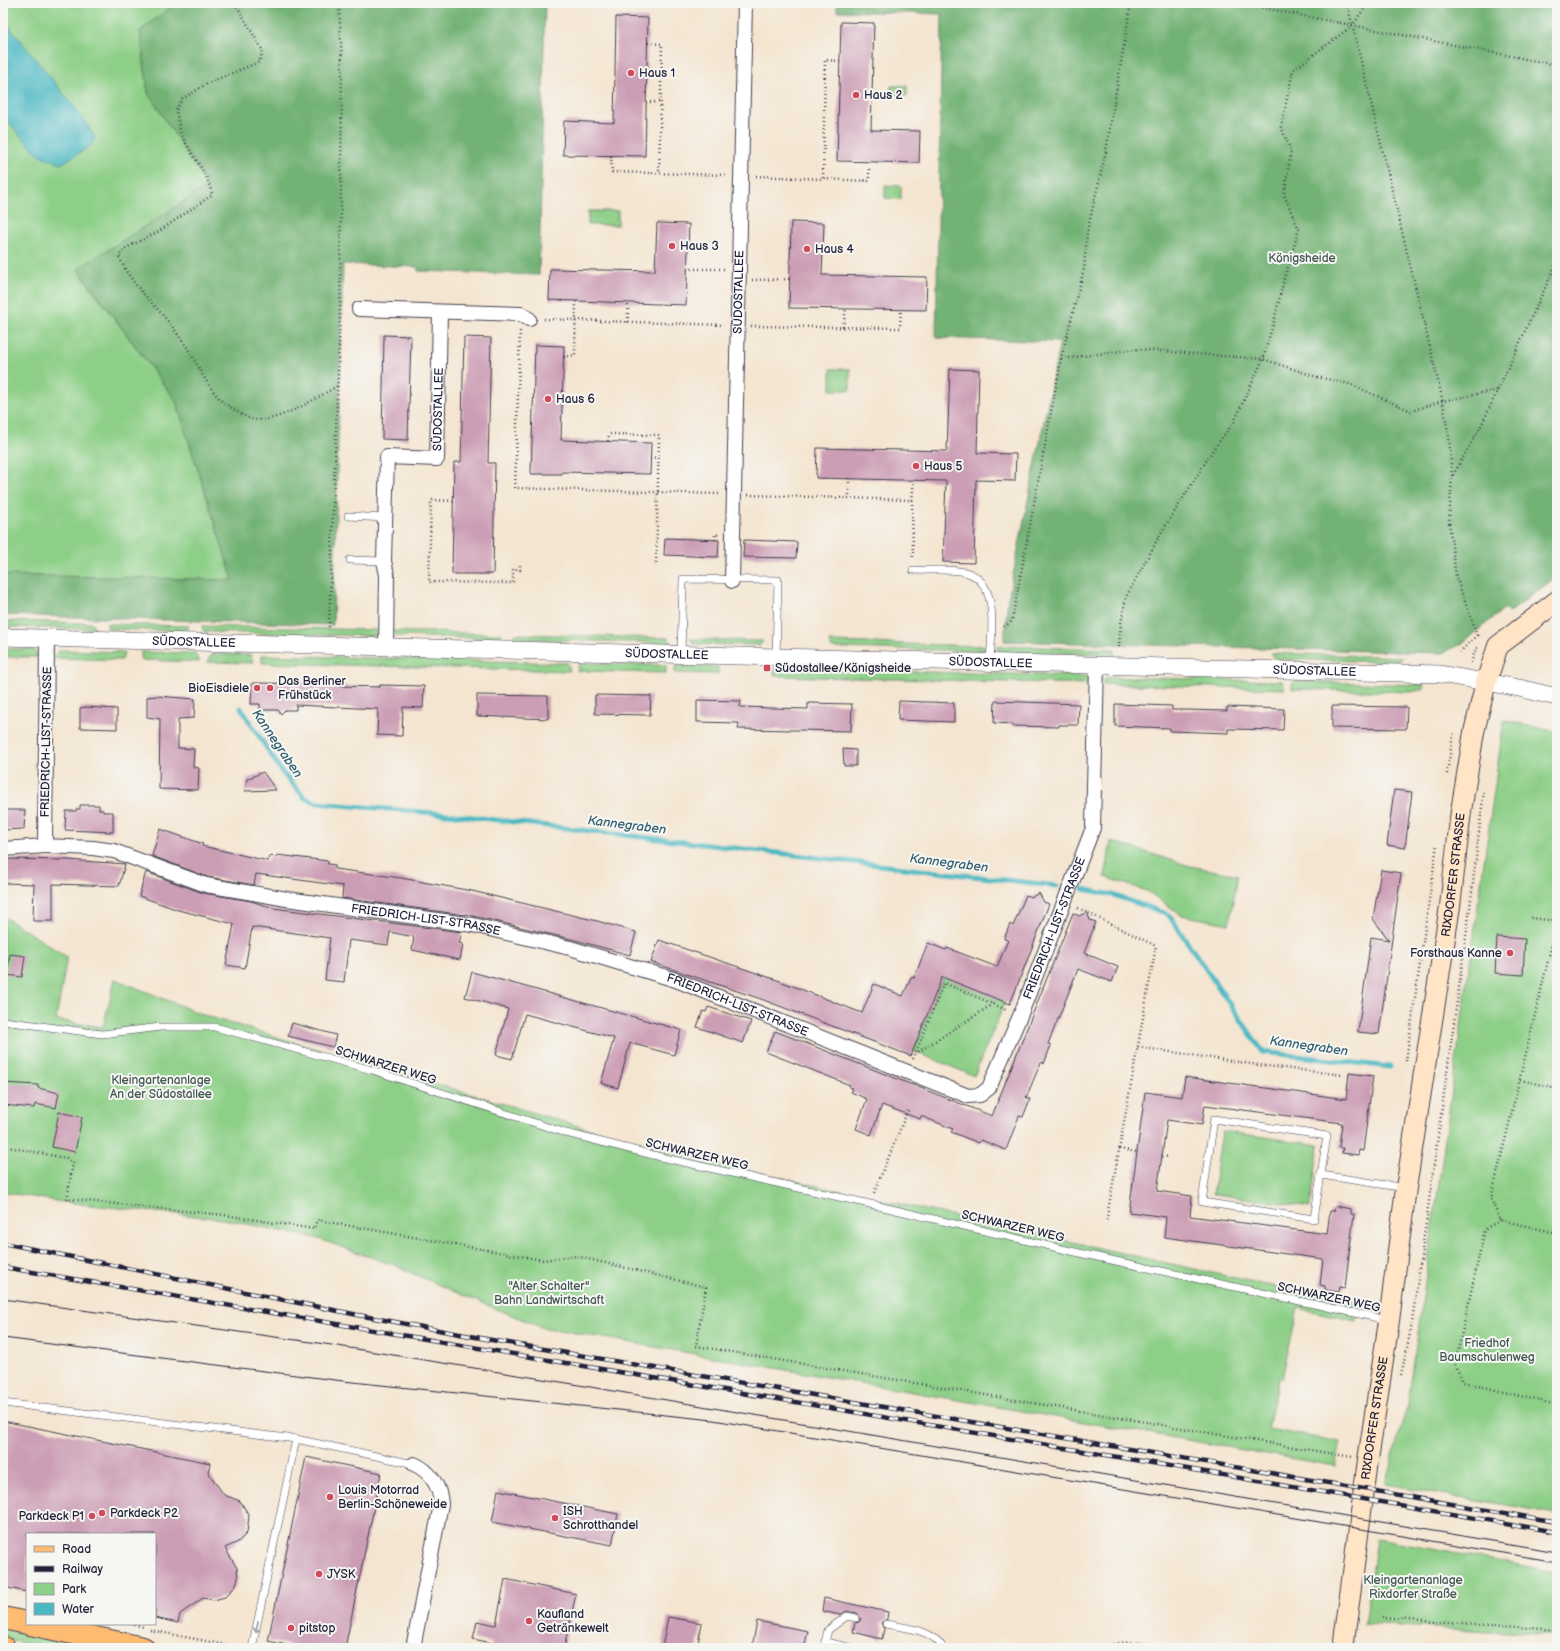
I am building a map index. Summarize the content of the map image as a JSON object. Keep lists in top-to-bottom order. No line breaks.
{"streets":{"main road":["RIXDORFER STRASSE"],"street":["SÜDOSTALLEE","FRIEDRICH-LIST-STRASSE"],"lane":["SCHWARZER WEG"]},"crossings":[["SÜDOSTALLEE","FRIEDRICH-LIST-STRASSE"],["SÜDOSTALLEE","RIXDORFER STRASSE"],["RIXDORFER STRASSE","SCHWARZER WEG"]],"water":["Kannegraben"],"parks":["Königsheide","Kleingartenanlage An der Südostallee","\"Alter Schalter\" Bahn Landwirtschaft","Friedhof Baumschulenweg","Kleingartenanlage Rixdorfer Straße"],"places":{"other":["Haus 1","Haus 2","Haus 3","Haus 4","Haus 6","Haus 5","BioEisdiele","Das Berliner Frühstück","Forsthaus Kanne","Louis Motorrad Berlin-Schöneweide","Parkdeck P2","Parkdeck P1","ISH Schrotthandel","JYSK","Kaufland Getränkewelt","pitstop"],"transit":["Südostallee/Königsheide"]},"legend":["Road","Railway","Park","Water"]}
